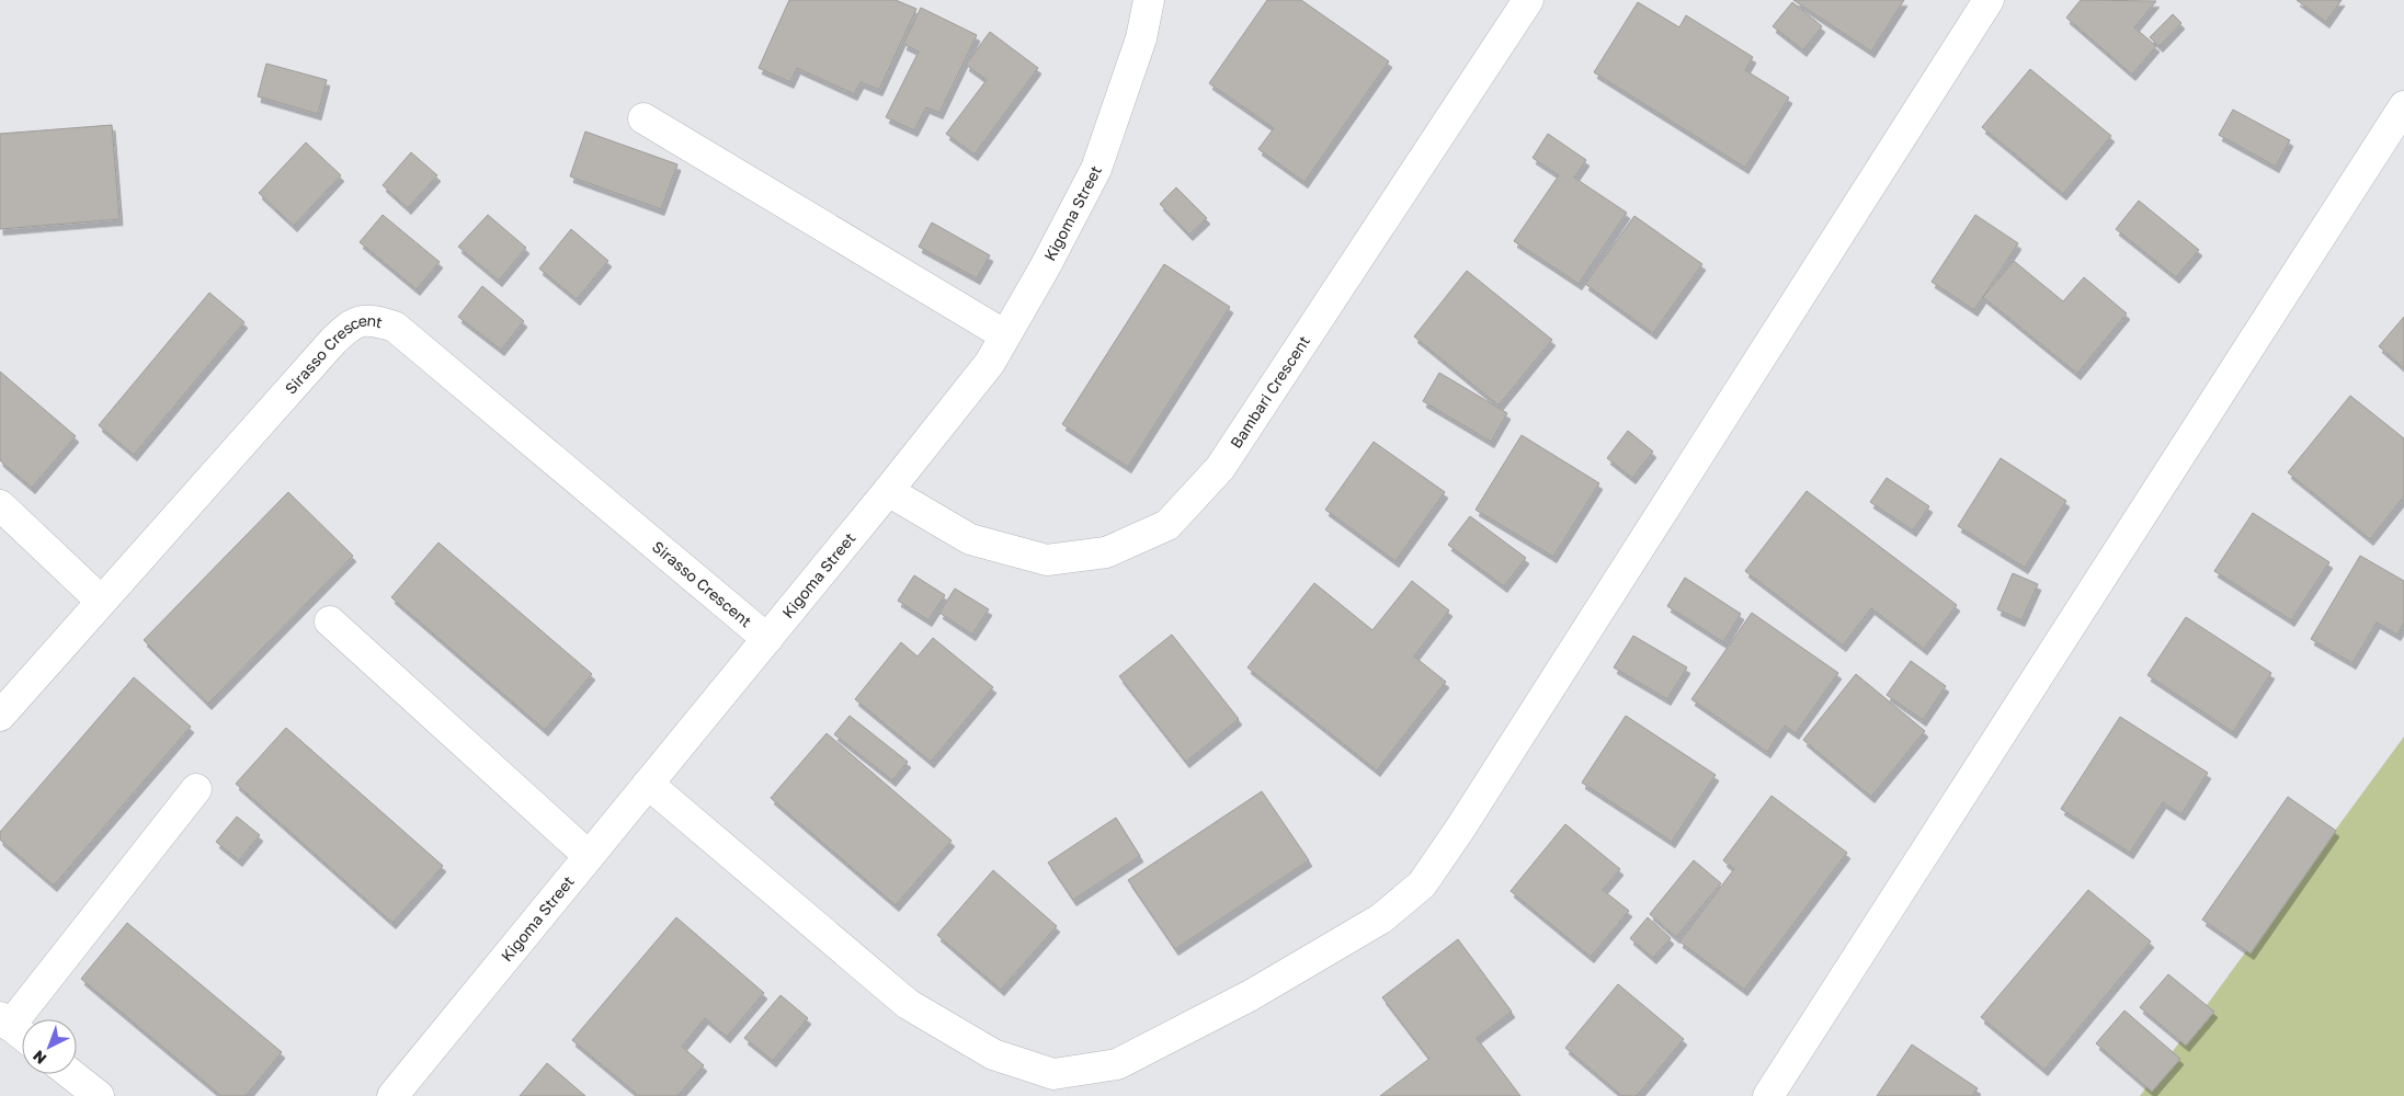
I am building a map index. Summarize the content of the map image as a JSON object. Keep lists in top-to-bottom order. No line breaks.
{"streets":{"street":["Kigoma Street","Sirasso Crescent","Bambari Crescent"]},"crossings":[["Kigoma Street","Sirasso Crescent"],["Kigoma Street","Bambari Crescent"]],"north":"bottom left"}
